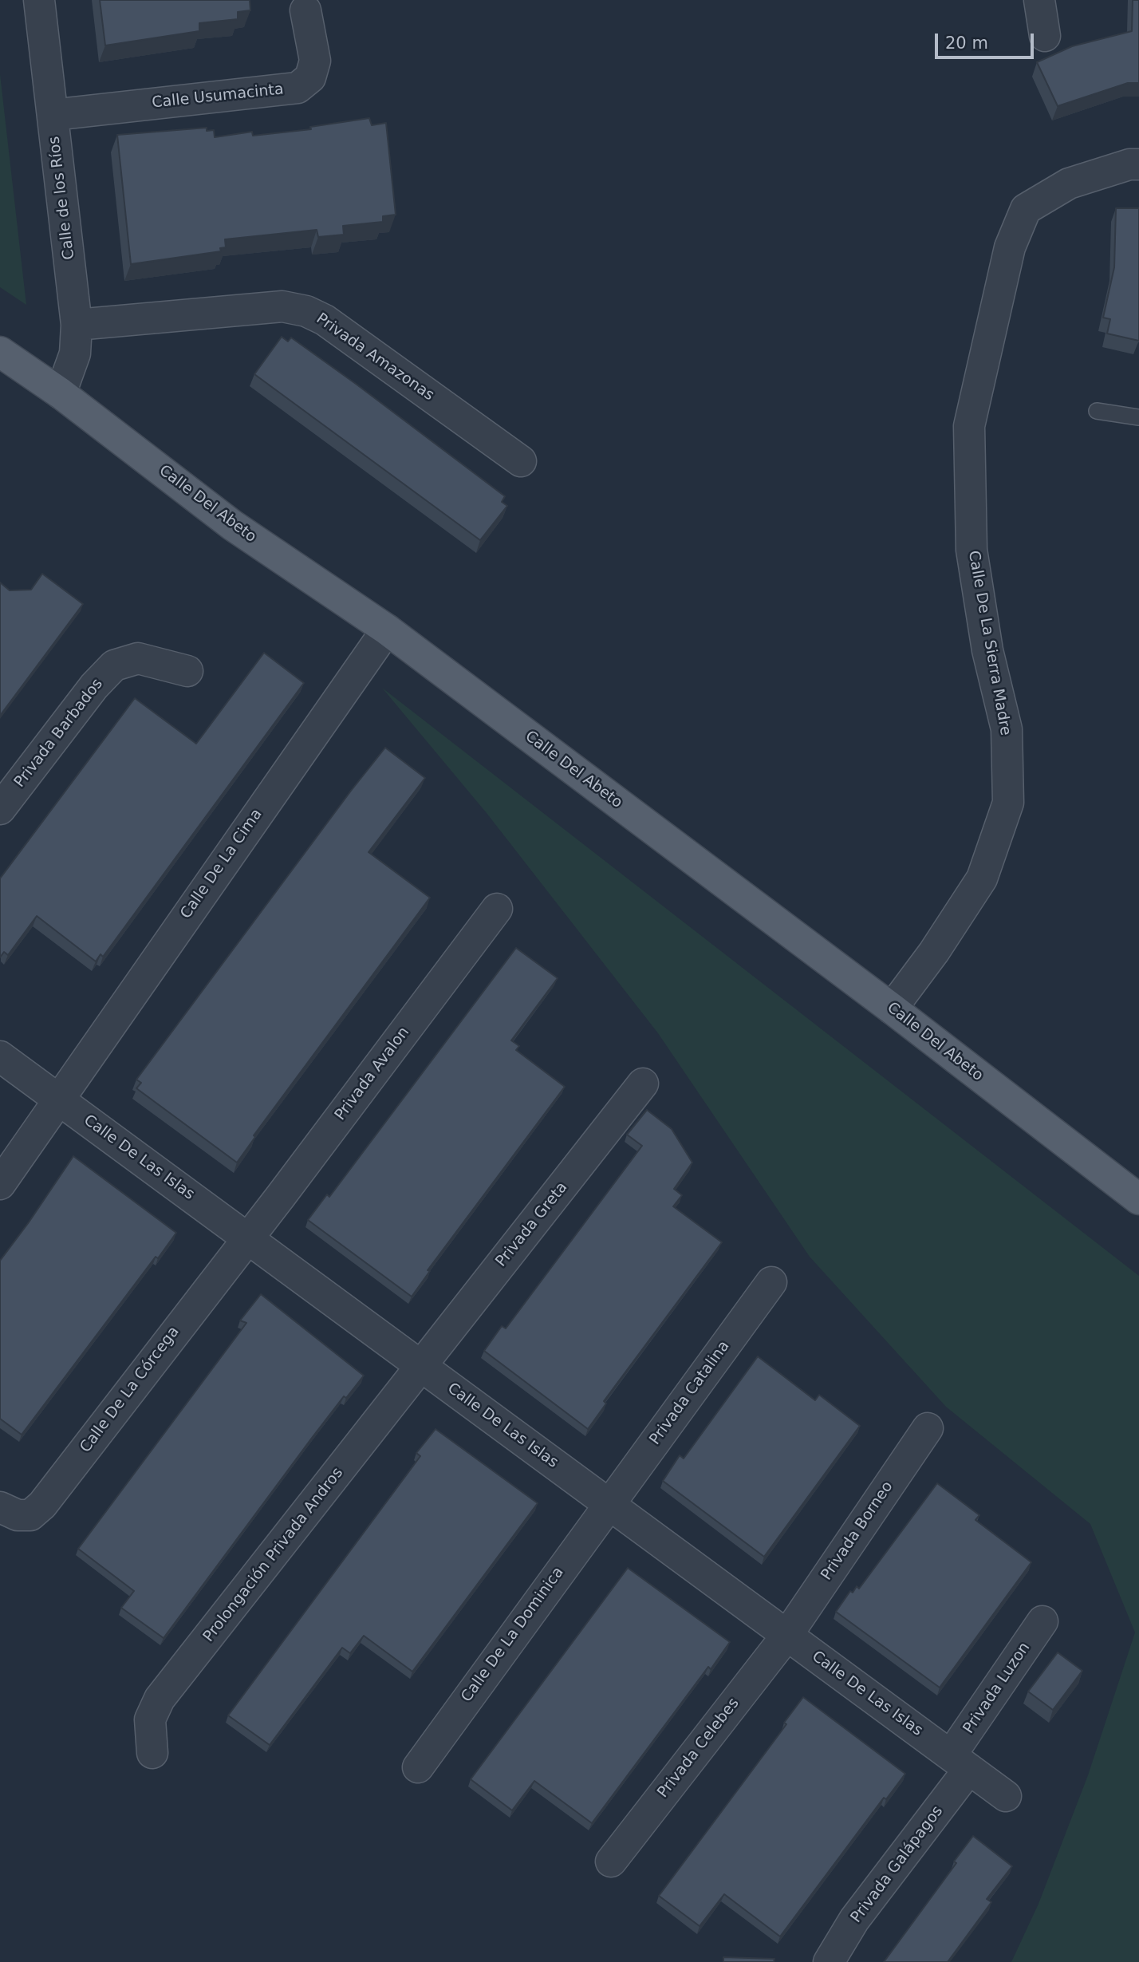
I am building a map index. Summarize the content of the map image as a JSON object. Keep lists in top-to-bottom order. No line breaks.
{"streets":{"main road":["Calle Del Abeto"],"street":["Calle Usumacinta","Calle de los Ríos","Privada Amazonas","Calle De La Sierra Madre","Privada Barbados","Calle De La Cima","Privada Avalon","Calle De Las Islas","Privada Greta","Calle De La Córcega","Privada Catalina","Privada Borneo","Prolongación Privada Andros","Calle De La Dominica","Privada Luzon","Privada Celebes","Privada Galápagos"]},"crossings":[["Calle Usumacinta","Calle de los Ríos"],["Calle de los Ríos","Privada Amazonas"],["Calle de los Ríos","Calle Del Abeto"],["Calle Del Abeto","Calle De La Sierra Madre"],["Calle Del Abeto","Calle De La Cima"],["Calle De La Cima","Calle De Las Islas"],["Privada Avalon","Calle De Las Islas"],["Privada Avalon","Calle De La Córcega"],["Calle De Las Islas","Privada Greta"],["Calle De Las Islas","Calle De La Córcega"],["Calle De Las Islas","Privada Catalina"],["Calle De Las Islas","Privada Borneo"],["Calle De Las Islas","Prolongación Privada Andros"],["Calle De Las Islas","Calle De La Dominica"],["Calle De Las Islas","Privada Luzon"],["Calle De Las Islas","Privada Celebes"],["Calle De Las Islas","Privada Galápagos"],["Privada Greta","Prolongación Privada Andros"],["Privada Catalina","Calle De La Dominica"],["Privada Borneo","Privada Celebes"],["Privada Luzon","Privada Galápagos"]],"scale_bar":"20 m"}
